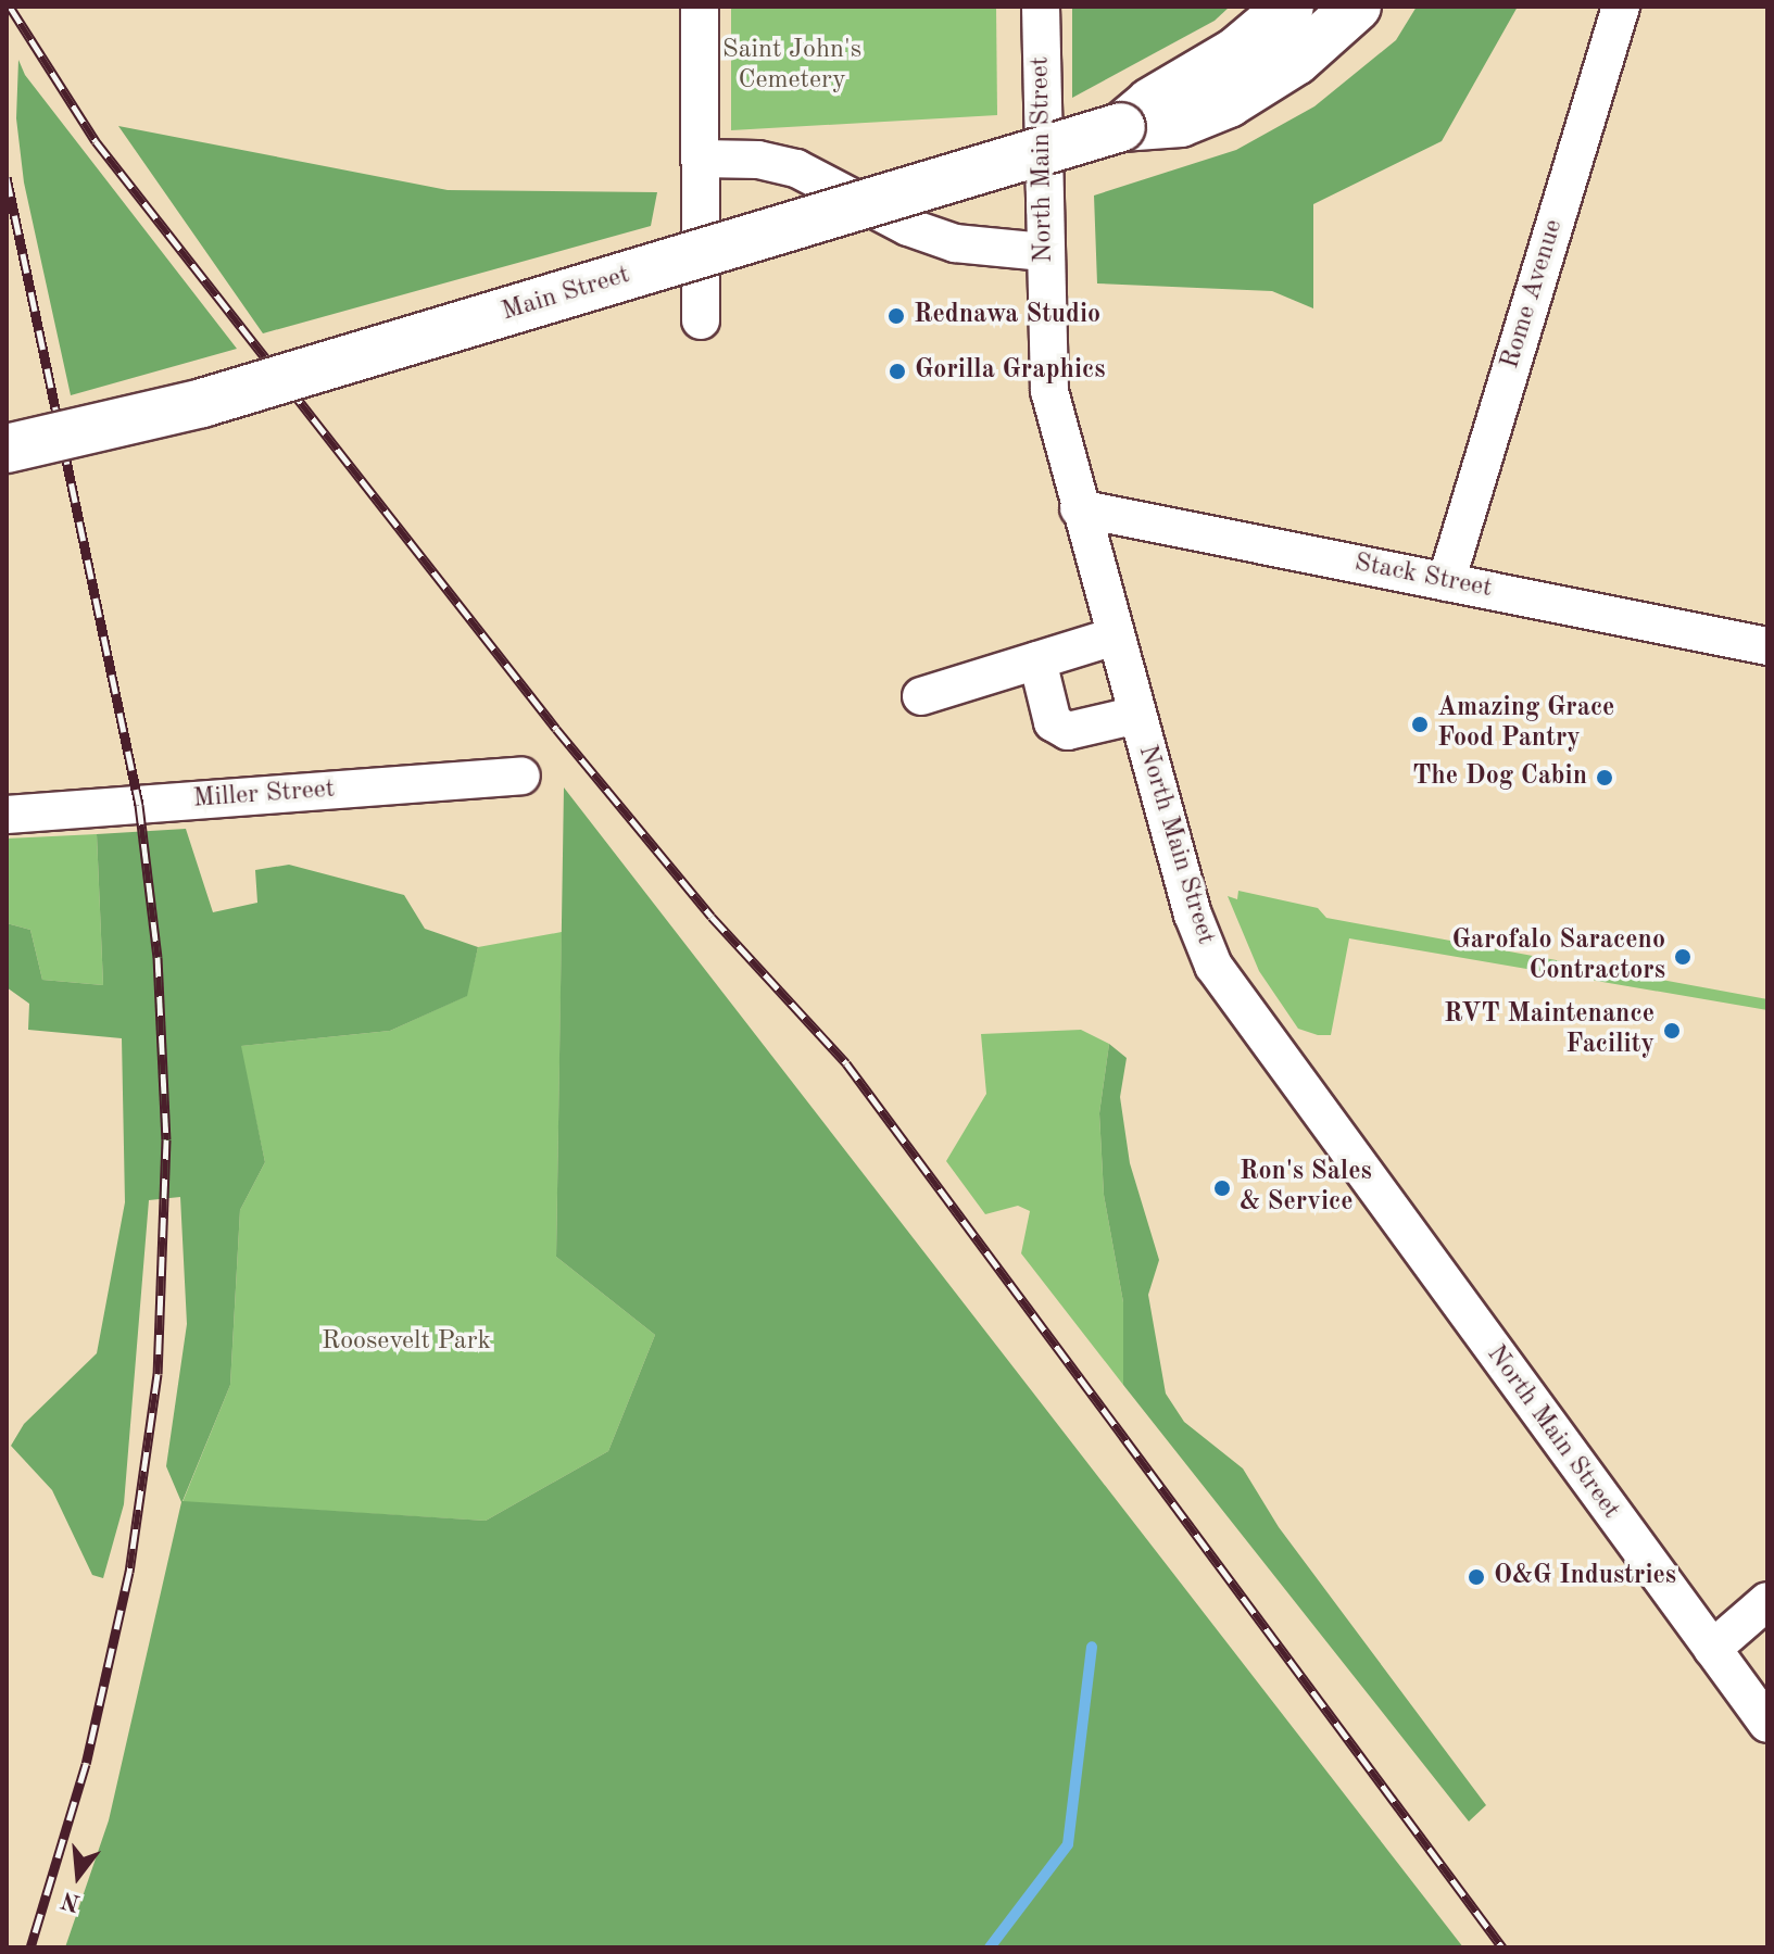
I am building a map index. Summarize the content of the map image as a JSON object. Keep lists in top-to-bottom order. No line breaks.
{"streets":{"highway":["Main Street"],"street":["North Main Street","Rome Avenue","Stack Street","Miller Street"]},"crossings":[["North Main Street","Stack Street"],["Rome Avenue","Stack Street"]],"parks":["Saint John's Cemetery","Roosevelt Park"],"places":["Rednawa Studio","Gorilla Graphics","Amazing Grace Food Pantry","The Dog Cabin","Garofalo Saraceno Contractors","RVT Maintenance Facility","Ron's Sales & Service","O&G Industries"],"north":"bottom"}
